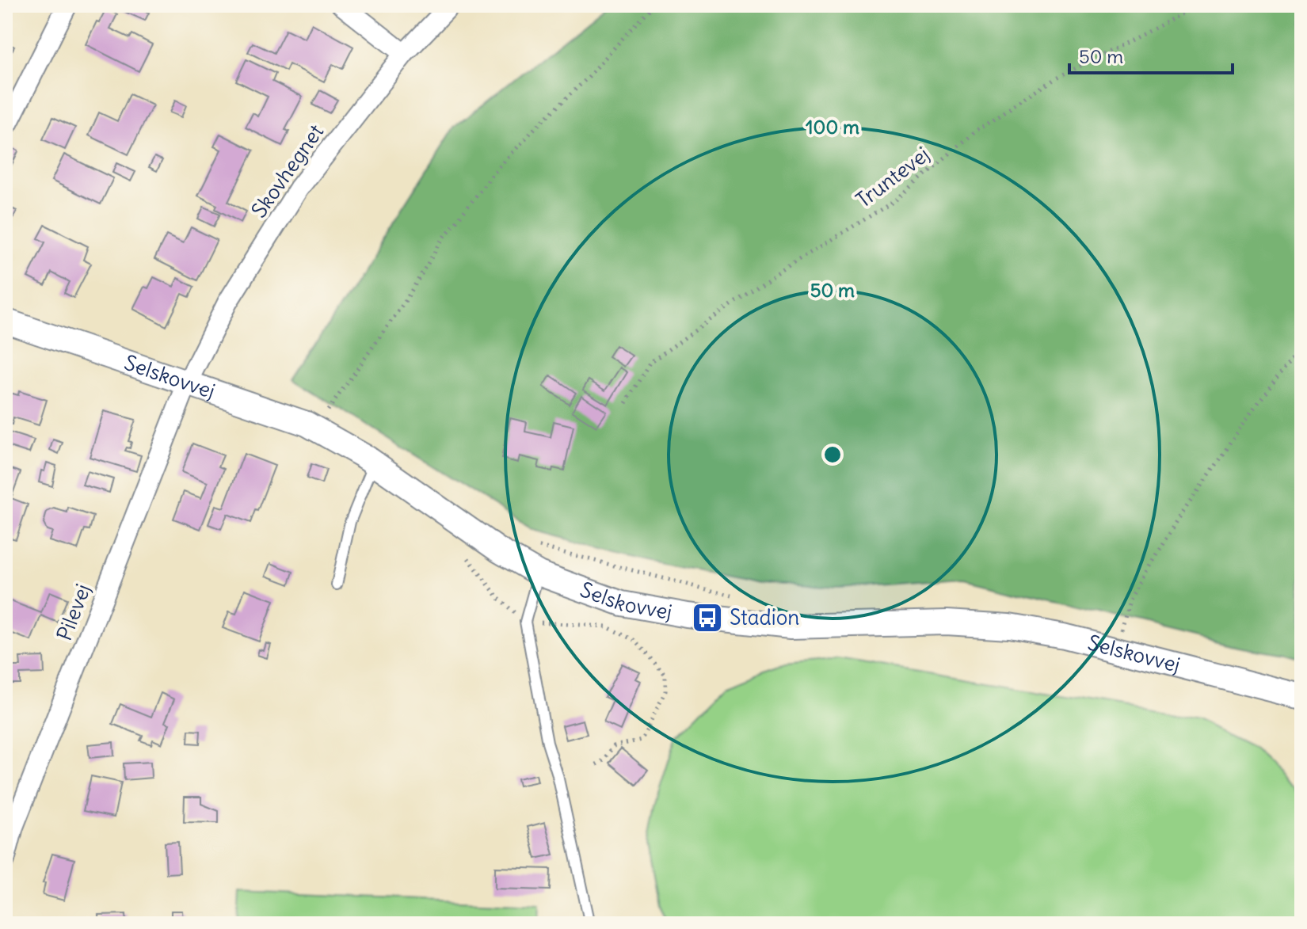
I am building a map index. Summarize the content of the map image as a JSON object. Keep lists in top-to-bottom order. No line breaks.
{"streets":{"street":["Skovhegnet","Selskovvej","Pilevej"],"path":["Truntevej"]},"crossings":[["Skovhegnet","Selskovvej"],["Skovhegnet","Pilevej"],["Selskovvej","Pilevej"]],"places":{"bus stop":["Stadion"]},"scale_bar":"50 m","rings":["100 m","50 m"]}
